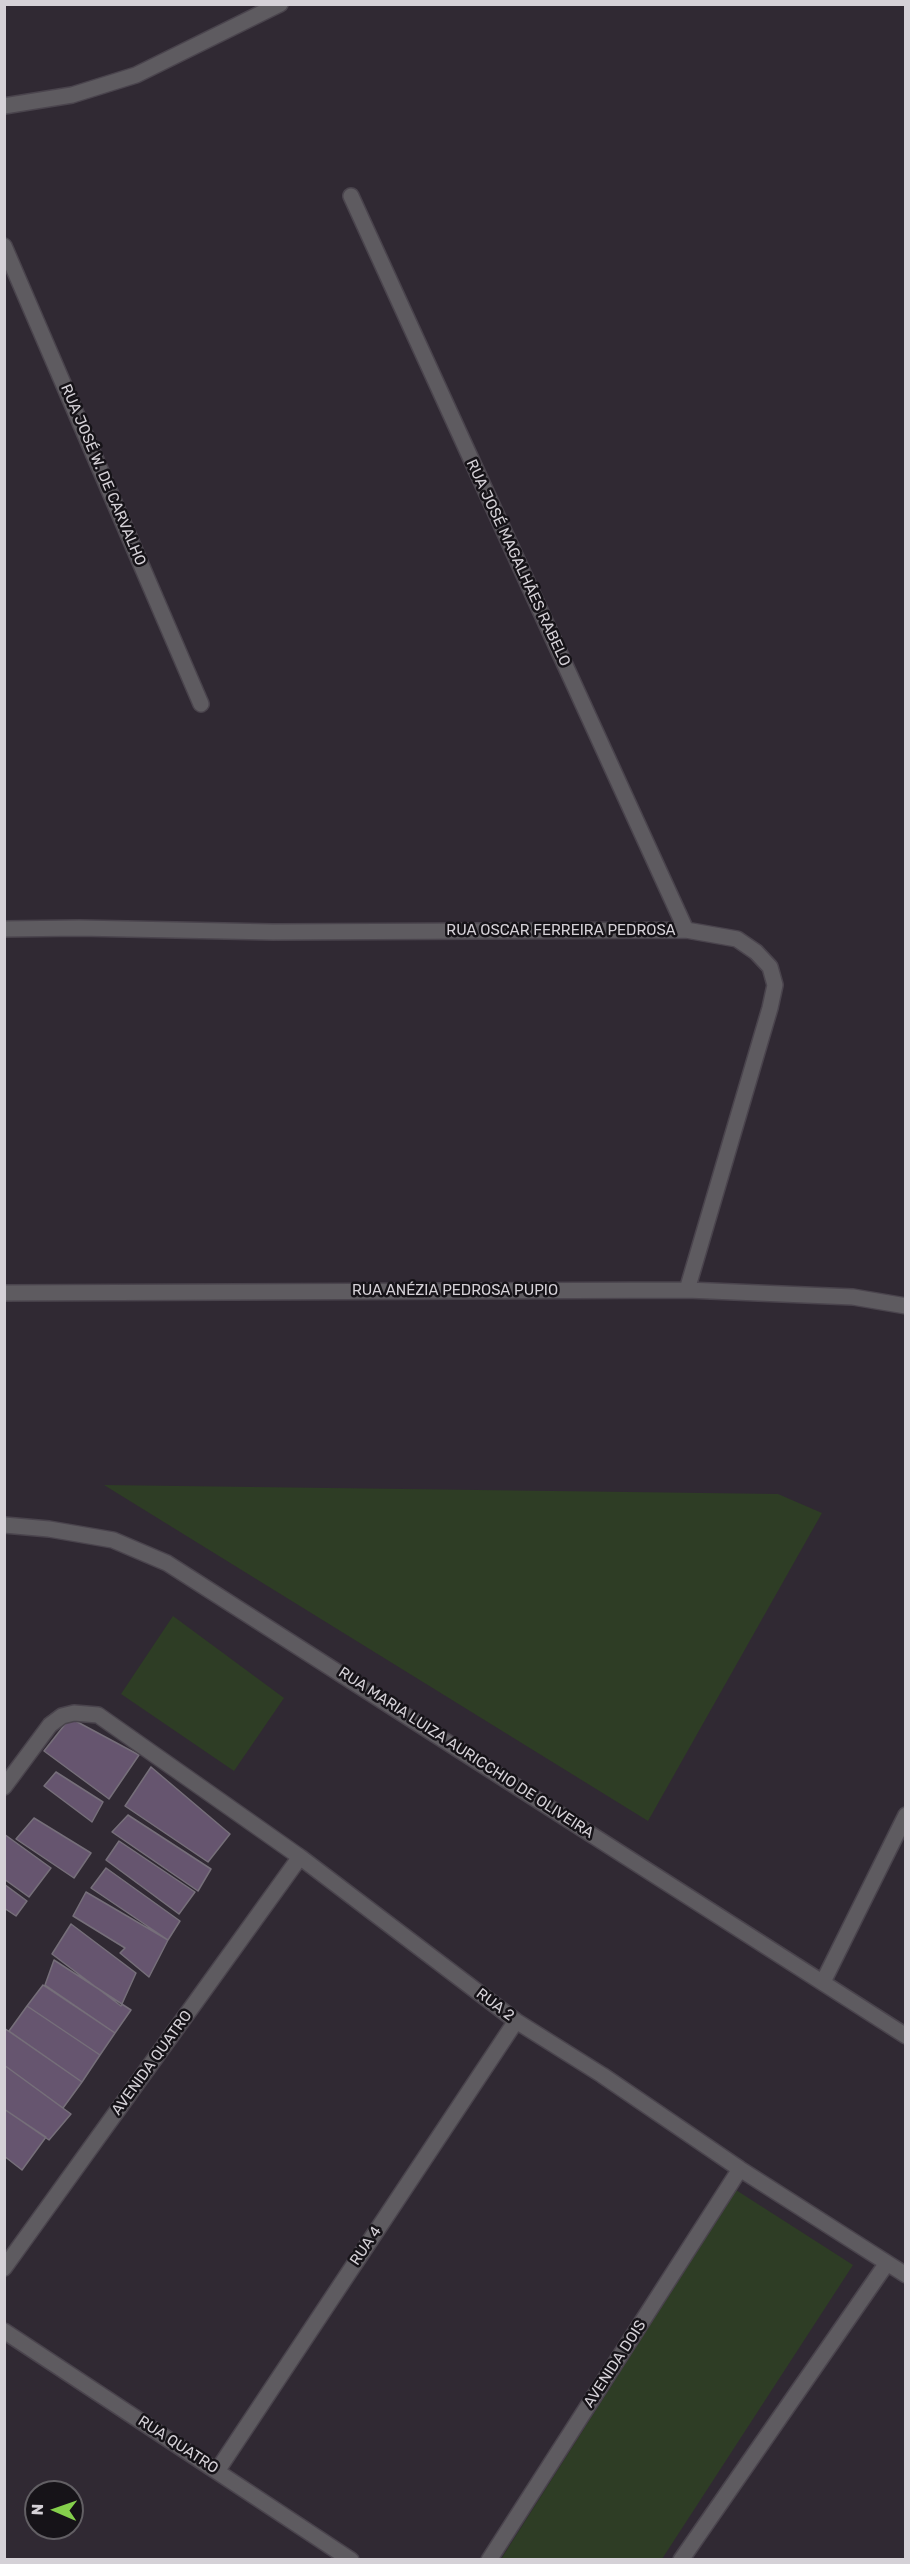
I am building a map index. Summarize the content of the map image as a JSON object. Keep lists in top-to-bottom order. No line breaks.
{"streets":{"street":["RUA JOSÉ W. DE CARVALHO","RUA JOSÉ MAGALHÃES RABELO","RUA OSCAR FERREIRA PEDROSA","RUA ANÉZIA PEDROSA PUPIO","RUA MARIA LUIZA AURICCHIO DE OLIVEIRA","RUA 2","AVENIDA QUATRO","RUA 4","AVENIDA DOIS","RUA QUATRO"]},"crossings":[["RUA JOSÉ MAGALHÃES RABELO","RUA OSCAR FERREIRA PEDROSA"],["RUA OSCAR FERREIRA PEDROSA","RUA ANÉZIA PEDROSA PUPIO"],["RUA 2","AVENIDA QUATRO"],["RUA 2","RUA 4"],["RUA 2","AVENIDA DOIS"],["RUA 4","RUA QUATRO"]],"north":"left"}
